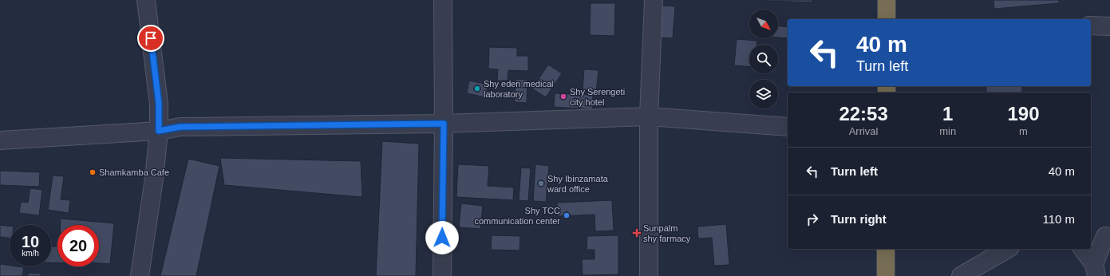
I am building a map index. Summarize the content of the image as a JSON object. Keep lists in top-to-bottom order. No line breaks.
{"places":{"other":["Shy eden medical laboratory","Shy Serengeti city hotel","Shamkamba Cafe","Shy Ibinzamata ward office","Shy TCC communication center"],"health":["Sunpalm shy farmacy"]},"north":"bottom right","page":{"turn":["40 m","Turn left"],"eta":["22:53","Arrival","1","min","190","m"],"list":[{"name":"Turn left","value":"40 m"},{"name":"Turn right","value":"110 m"}],"speed":"10 km/h","limit":"20"}}
